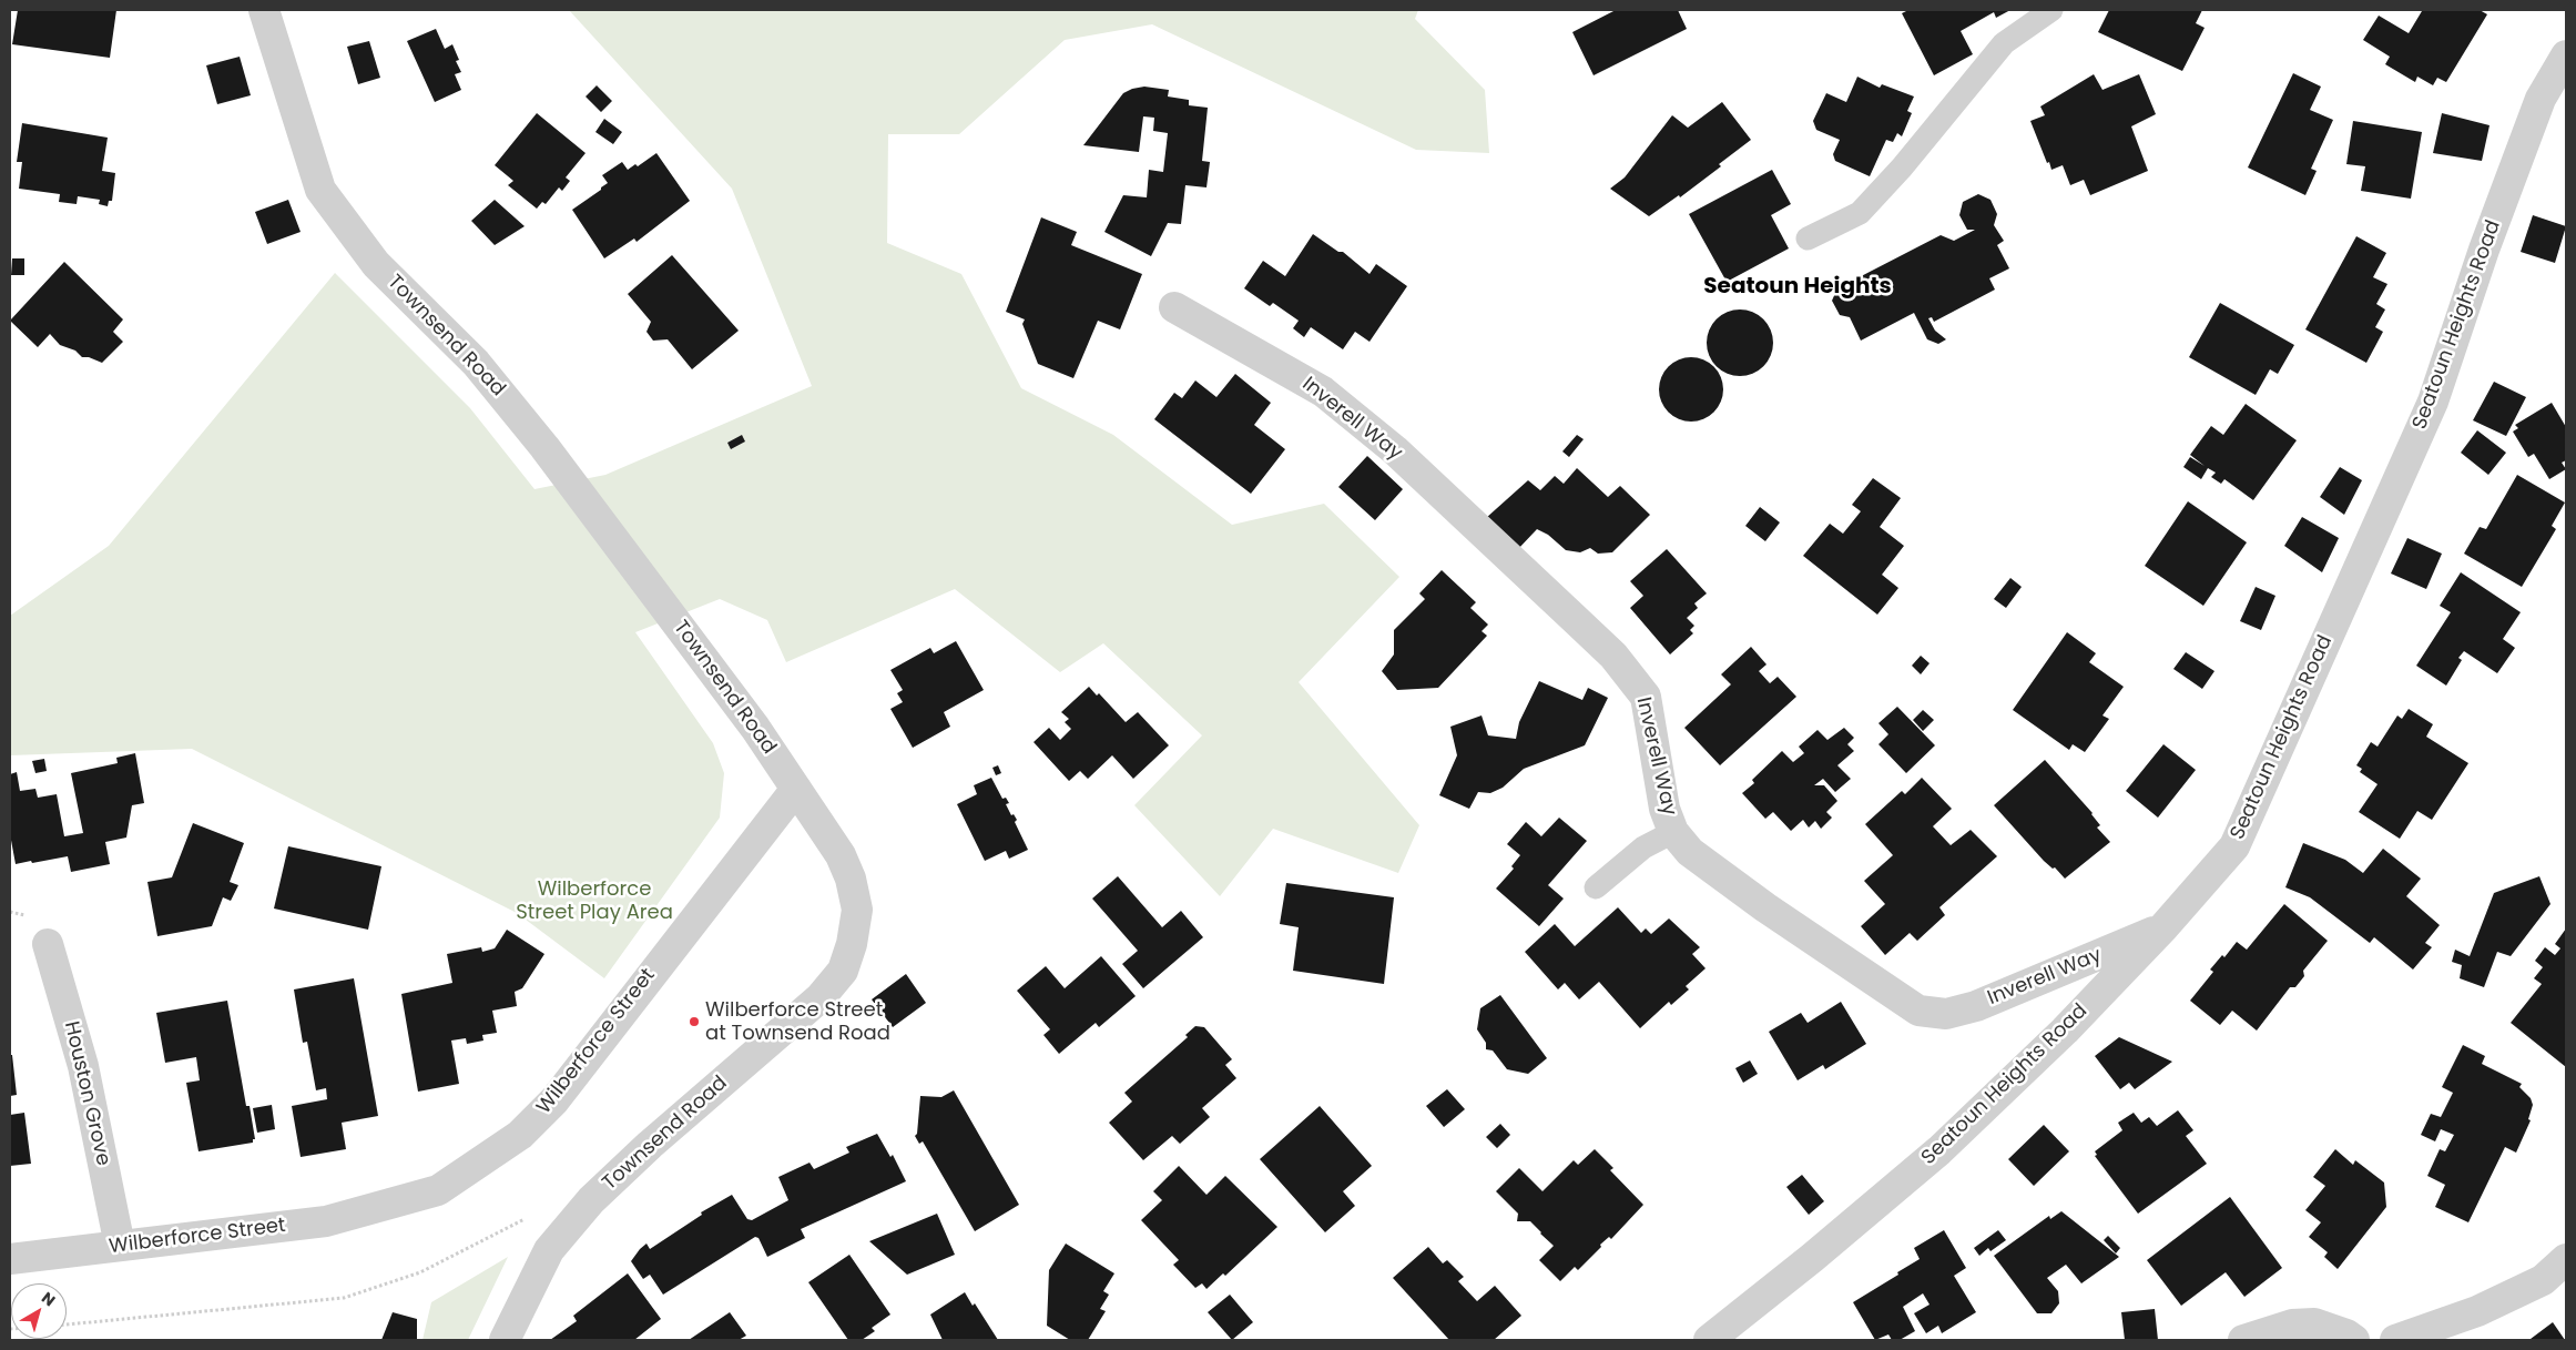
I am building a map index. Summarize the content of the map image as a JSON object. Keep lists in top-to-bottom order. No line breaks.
{"streets":{"street":["Seatoun Heights Road","Townsend Road","Inverell Way","Wilberforce Street","Houston Grove"]},"crossings":[["Seatoun Heights Road","Inverell Way"],["Townsend Road","Wilberforce Street"],["Wilberforce Street","Houston Grove"]],"districts":["Seatoun Heights"],"parks":["Wilberforce Street Play Area"],"places":["Wilberforce Street at Townsend Road"],"north":"top right"}
